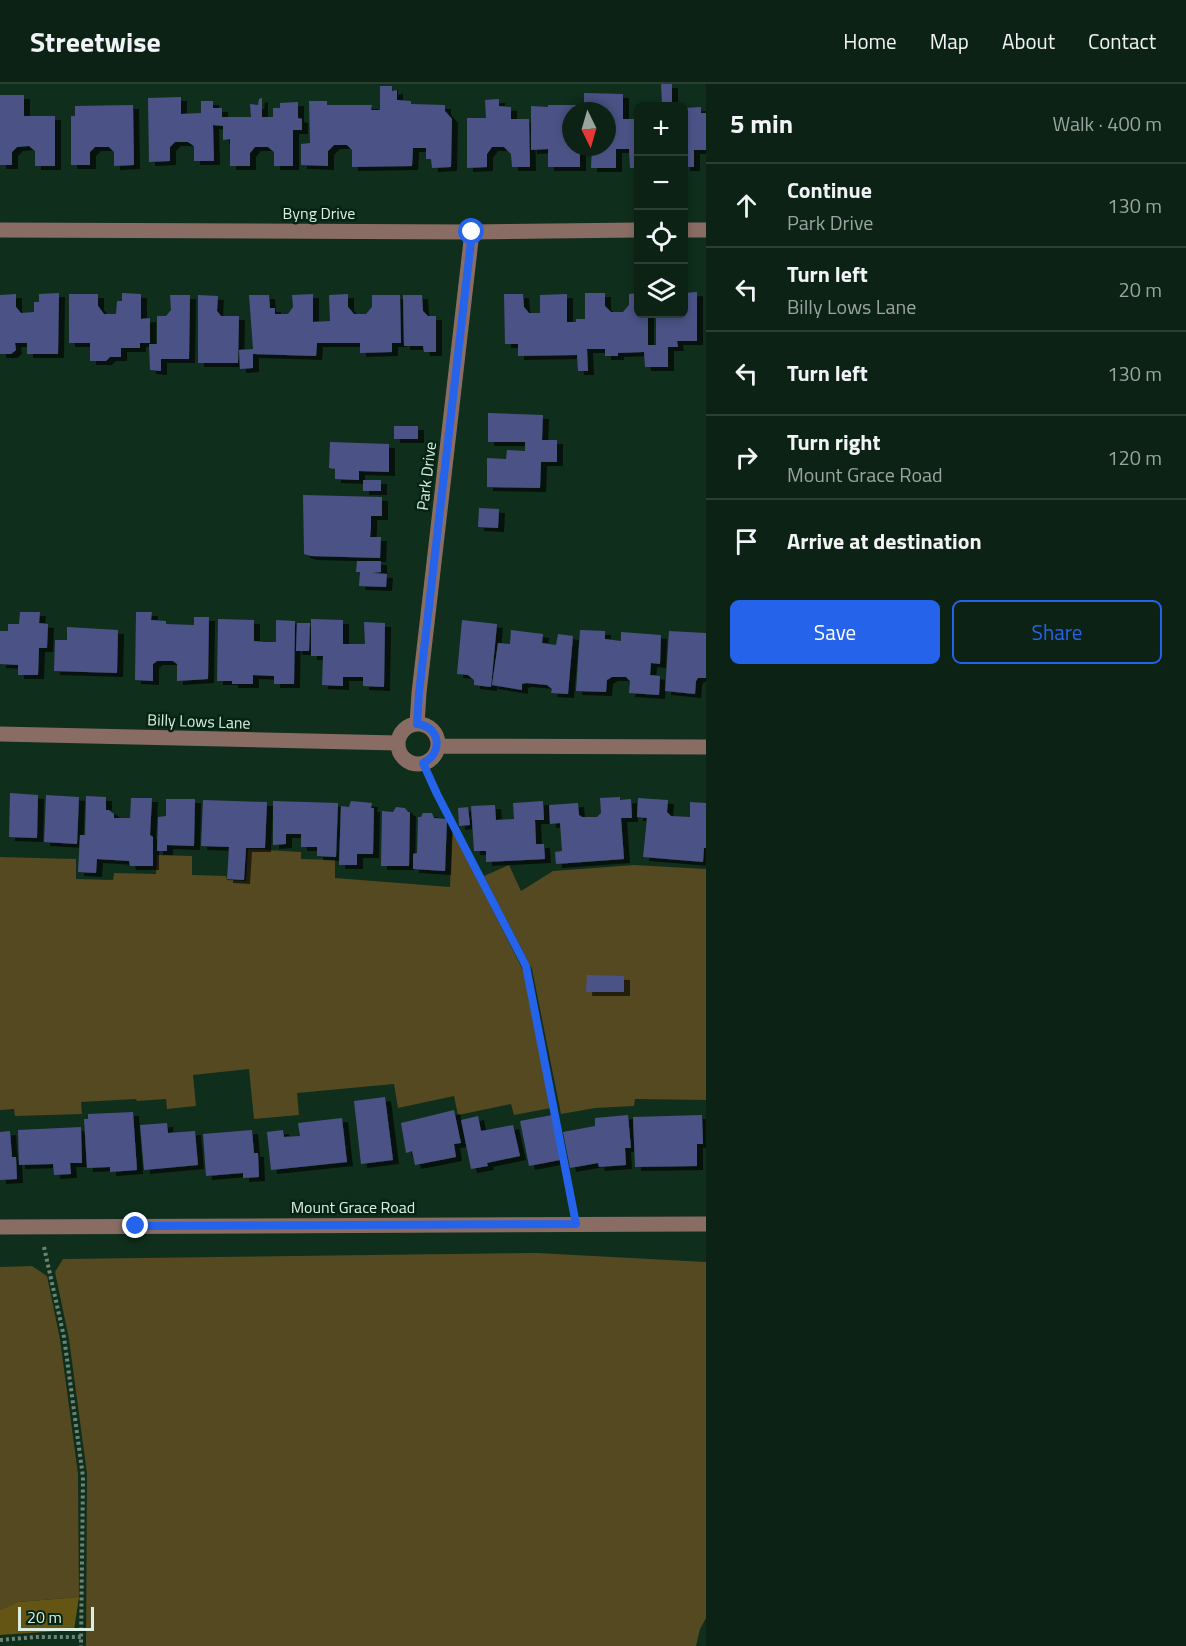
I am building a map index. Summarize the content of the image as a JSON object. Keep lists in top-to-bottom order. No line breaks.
{"streets":{"street":["Byng Drive","Park Drive","Billy Lows Lane","Mount Grace Road"]},"crossings":[["Byng Drive","Park Drive"],["Park Drive","Billy Lows Lane"]],"scale_bar":"20 m","north":"bottom","page":{"header":"Streetwise","nav":["Home","Map","About","Contact"],"heading":["5 min","Walk · 400 m"],"map_buttons":["+","−"],"list":[["Continue","Park Drive","130 m"],["Turn left","Billy Lows Lane","20 m"],["Turn left","130 m"],["Turn right","Mount Grace Road","120 m"],"Arrive at destination"],"buttons":["Save","Share"],"scale":"20 m"}}
